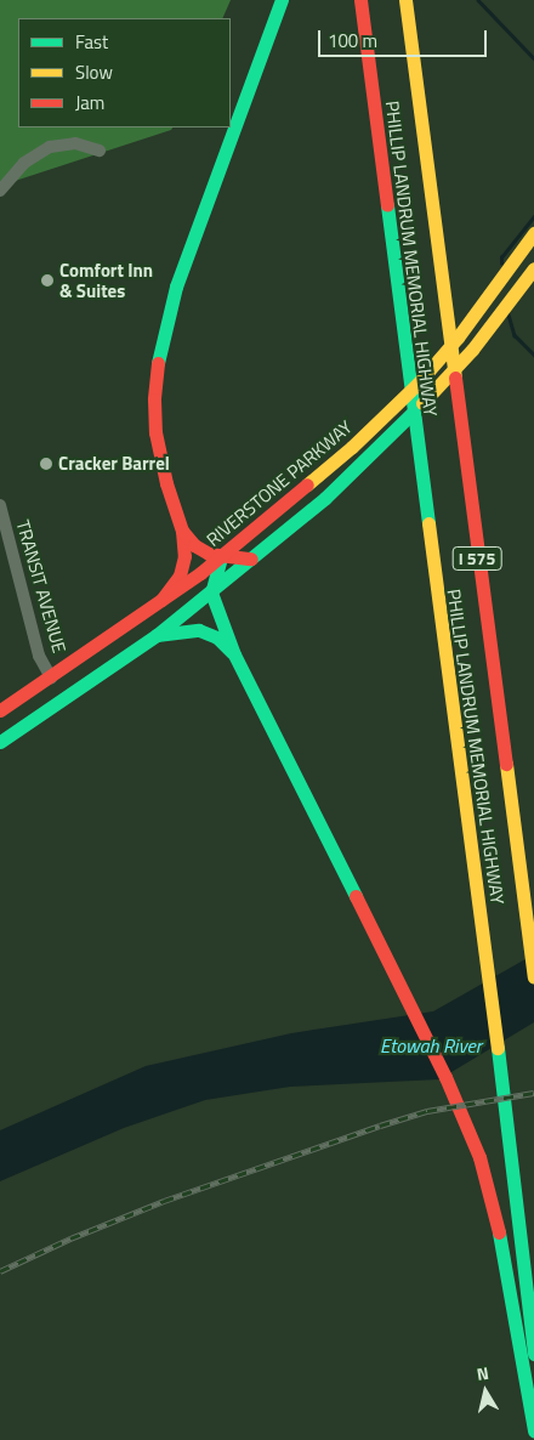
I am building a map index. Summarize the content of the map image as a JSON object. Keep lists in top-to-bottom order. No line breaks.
{"streets":{"main road":["PHILLIP LANDRUM MEMORIAL HIGHWAY","RIVERSTONE PARKWAY","I 575"],"street":["TRANSIT AVENUE"]},"crossings":[["RIVERSTONE PARKWAY","TRANSIT AVENUE"]],"water":["Etowah River"],"places":["Comfort Inn & Suites","Cracker Barrel"],"legend":["Fast","Slow","Jam"],"scale_bar":"100 m","north":"top"}
